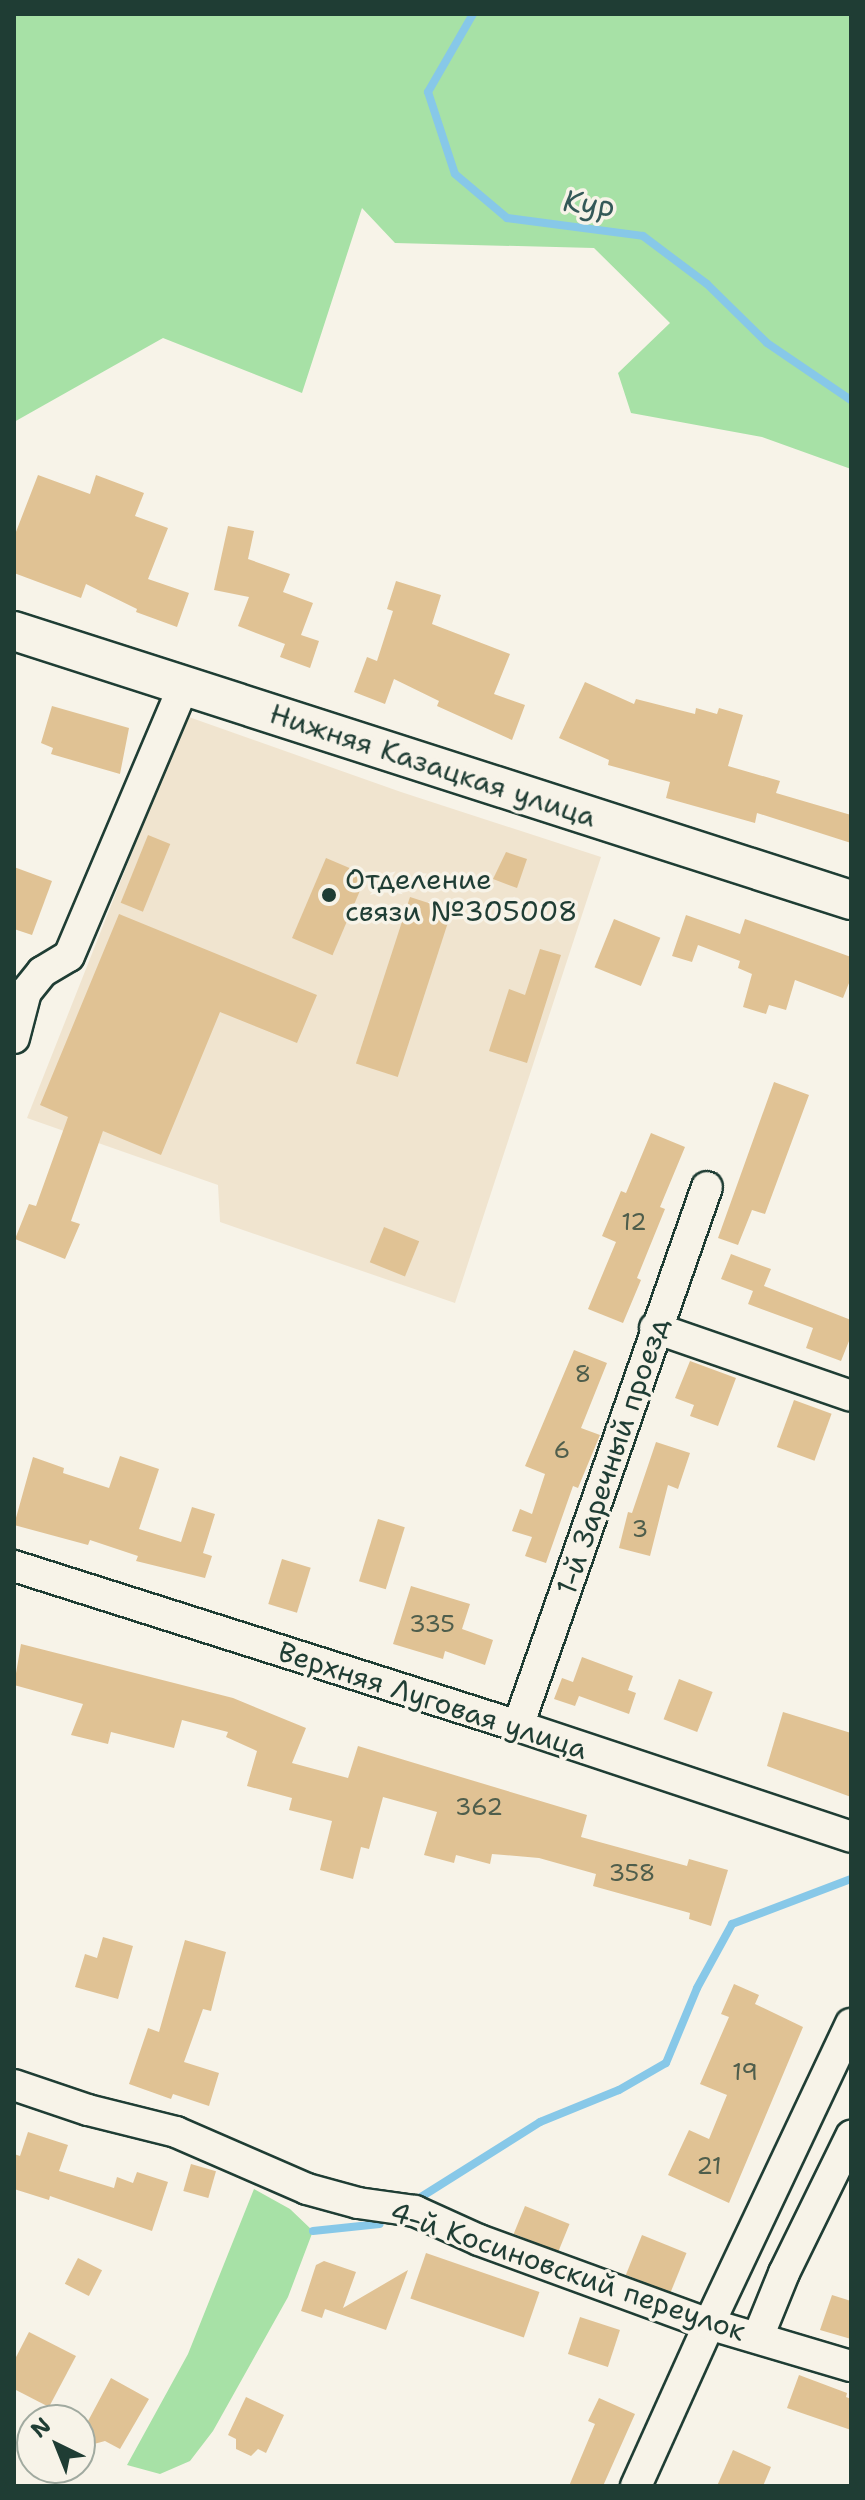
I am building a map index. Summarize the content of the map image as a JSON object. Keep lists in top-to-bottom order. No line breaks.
{"streets":{"street":["Нижняя Казацкая улица","1-й Заречный проезд","Верхняя Луговая улица","4-й Косиновский переулок"]},"crossings":[["1-й Заречный проезд","Верхняя Луговая улица"]],"water":["Кур"],"places":["Отделение связи №305008"],"house_numbers":["12","8","6","3","335","362","358","19","21"],"north":"top left"}
